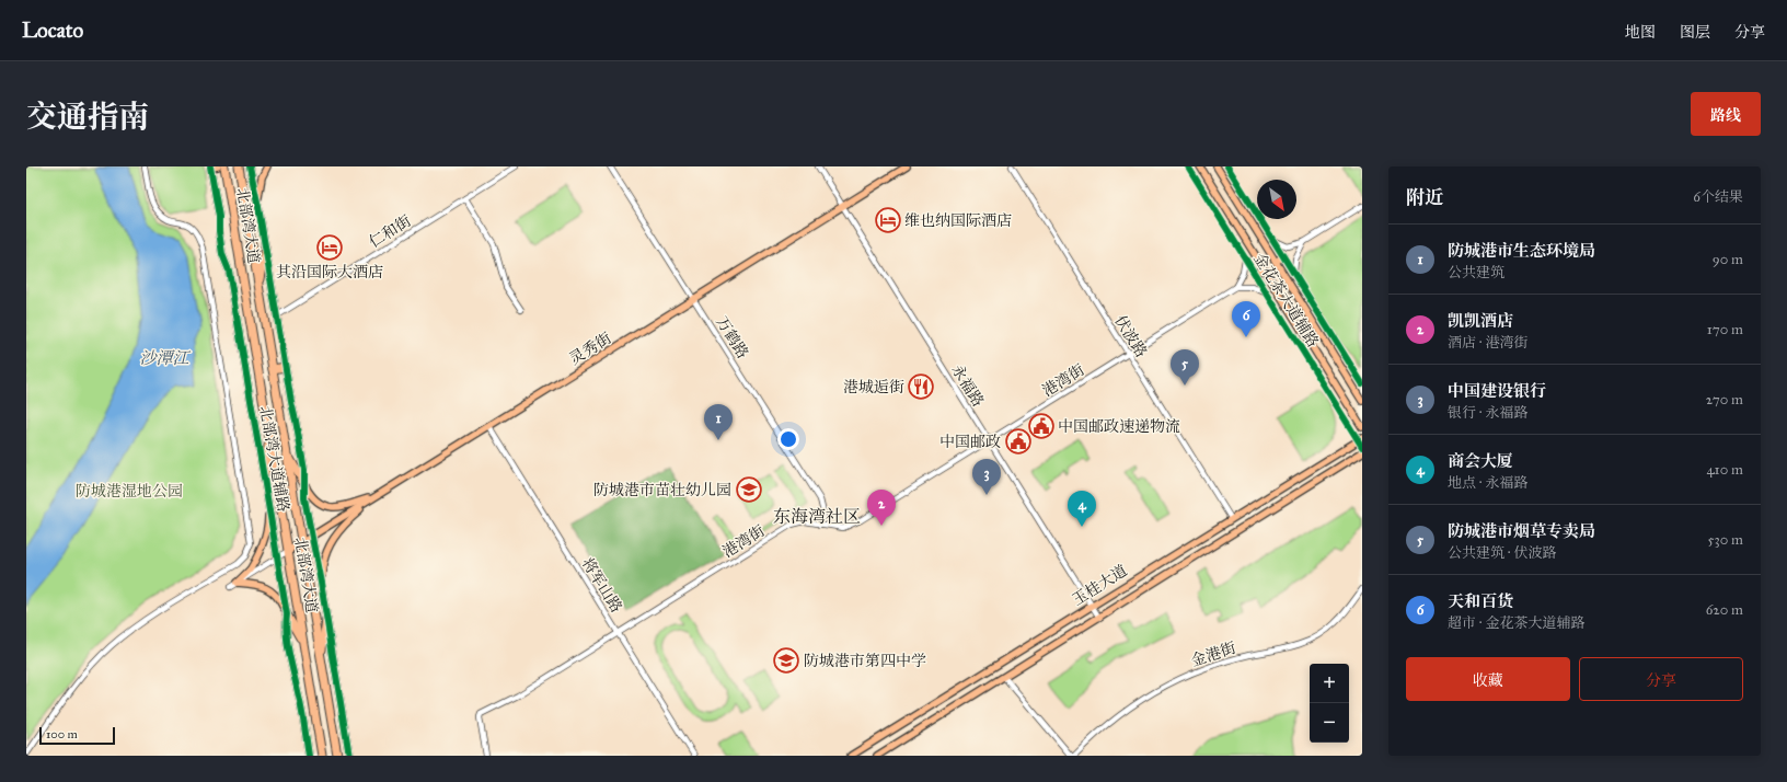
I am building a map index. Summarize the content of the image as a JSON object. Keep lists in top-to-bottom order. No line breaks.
{"streets":{"highway":["北部湾大道"],"main road":["灵秀街","北部湾大道辅路","玉桂大道"],"street":["仁和街","金花茶大道辅路","伏波路","万鹤路","港湾街","永福路","将军山路","金港街"]},"crossings":[["北部湾大道","灵秀街"],["仁和街","北部湾大道辅路"],["金花茶大道辅路","玉桂大道"],["伏波路","港湾街"],["伏波路","玉桂大道"],["万鹤路","灵秀街"],["万鹤路","港湾街"],["灵秀街","永福路"],["灵秀街","北部湾大道辅路"],["灵秀街","将军山路"],["港湾街","永福路"],["港湾街","将军山路"],["永福路","玉桂大道"]],"districts":["东海湾社区"],"water":["沙潭江"],"parks":["防城港湿地公园"],"places":{"hotel":["维也纳国际酒店","其沿国际大酒店"],"restaurant":["港城逅街"],"public building":["中国邮政速递物流","中国邮政"],"school or university":["防城港市苗壮幼儿园","防城港市第四中学"]},"scale_bar":"100 m","north":"bottom right","page":{"header":"Locato","nav":["地图","图层","分享"],"title":"交通指南","buttons":["路线",["收藏","分享"]],"heading":["附近","6个结果"],"list":[{"mark":"1","name":"防城港市生态环境局","note":"公共建筑","value":"90 m"},{"mark":"2","name":"凯凯酒店","note":"酒店 · 港湾街","value":"170 m"},{"mark":"3","name":"中国建设银行","note":"银行 · 永福路","value":"270 m"},{"mark":"4","name":"商会大厦","note":"地点 · 永福路","value":"410 m"},{"mark":"5","name":"防城港市烟草专卖局","note":"公共建筑 · 伏波路","value":"530 m"},{"mark":"6","name":"天和百货","note":"超市 · 金花茶大道辅路","value":"620 m"}],"pins":["6","5","1","3","2","4"],"map_buttons":["+","−"],"scale":"100 m"}}
